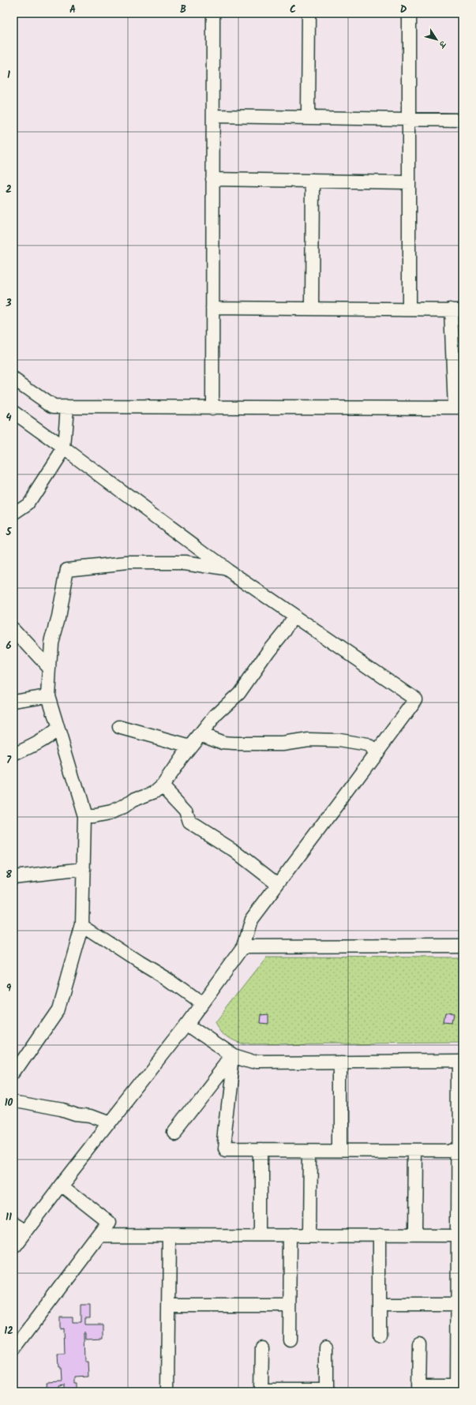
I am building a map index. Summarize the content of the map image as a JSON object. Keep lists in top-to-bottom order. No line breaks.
{"north":"bottom right","grid":{"columns":["A","B","C","D"],"rows":["1","2","3","4","5","6","7","8","9","10","11","12"]}}
